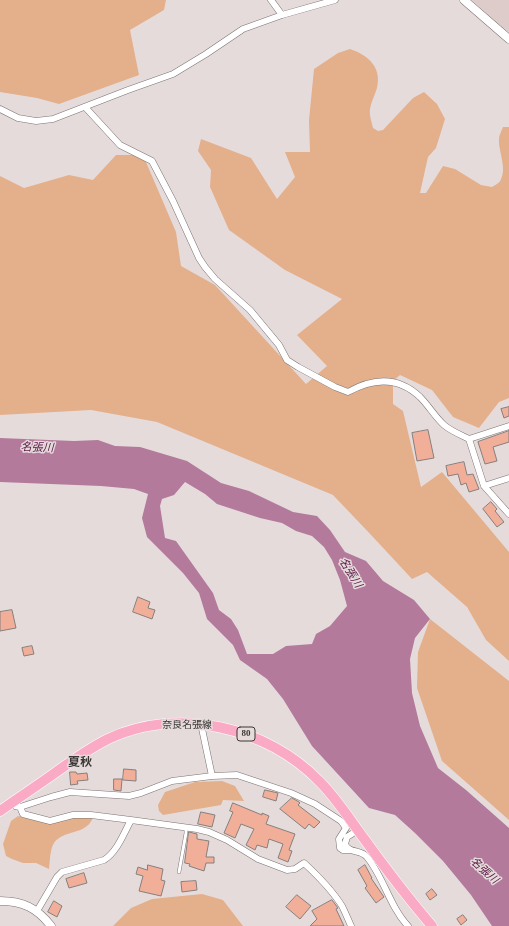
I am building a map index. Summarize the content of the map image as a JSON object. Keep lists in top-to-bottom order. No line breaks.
{"streets":{"main road":["奈良名張線","80"]},"districts":["夏秋"],"water":["名張川"]}
